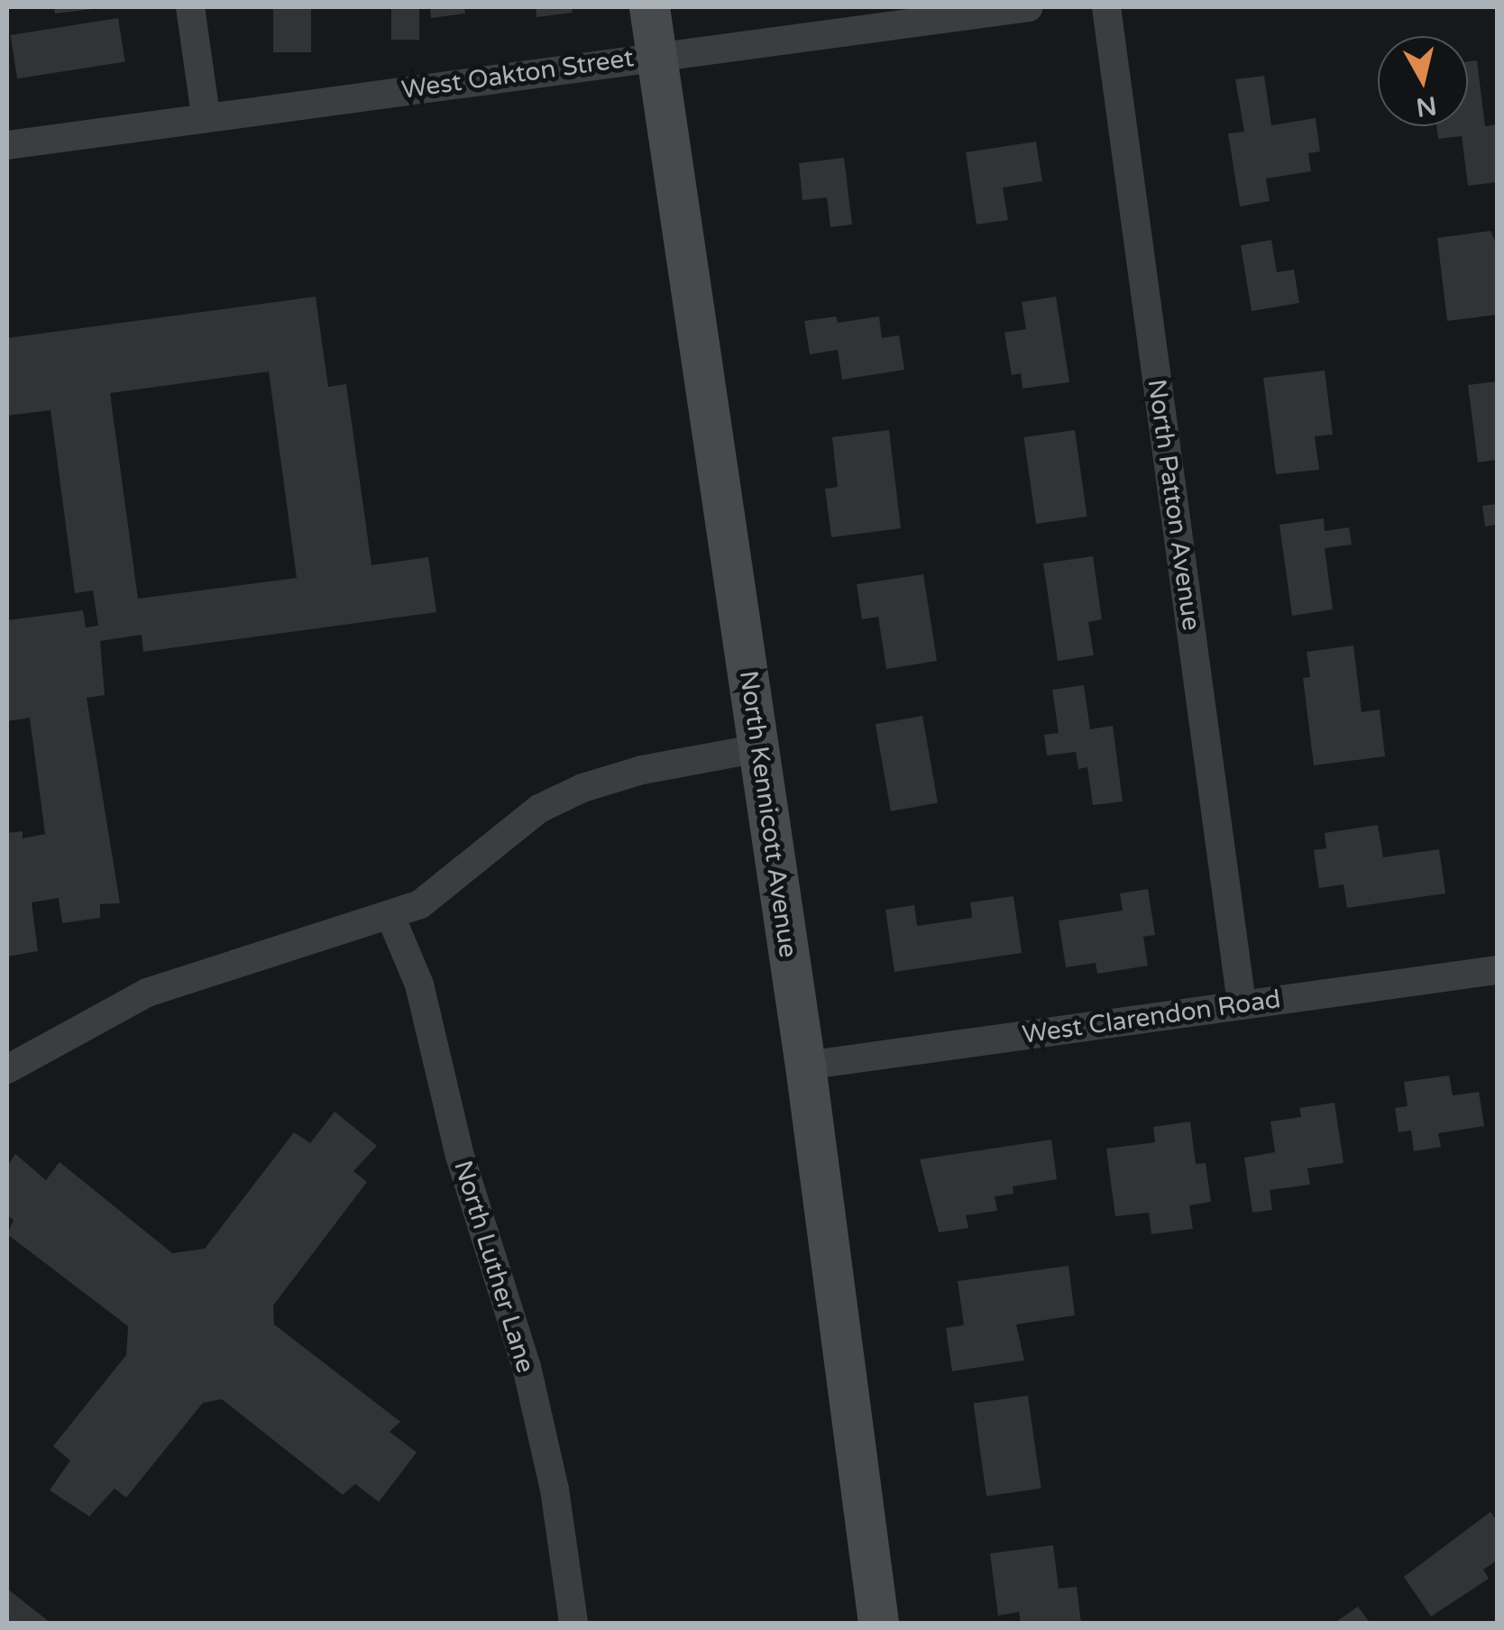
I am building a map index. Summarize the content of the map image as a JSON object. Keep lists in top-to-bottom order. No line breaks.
{"streets":{"street":["West Oakton Street","North Patton Avenue","North Kennicott Avenue","West Clarendon Road","North Luther Lane"]},"crossings":[["West Oakton Street","North Kennicott Avenue"],["North Patton Avenue","West Clarendon Road"],["North Kennicott Avenue","West Clarendon Road"]],"north":"bottom"}
